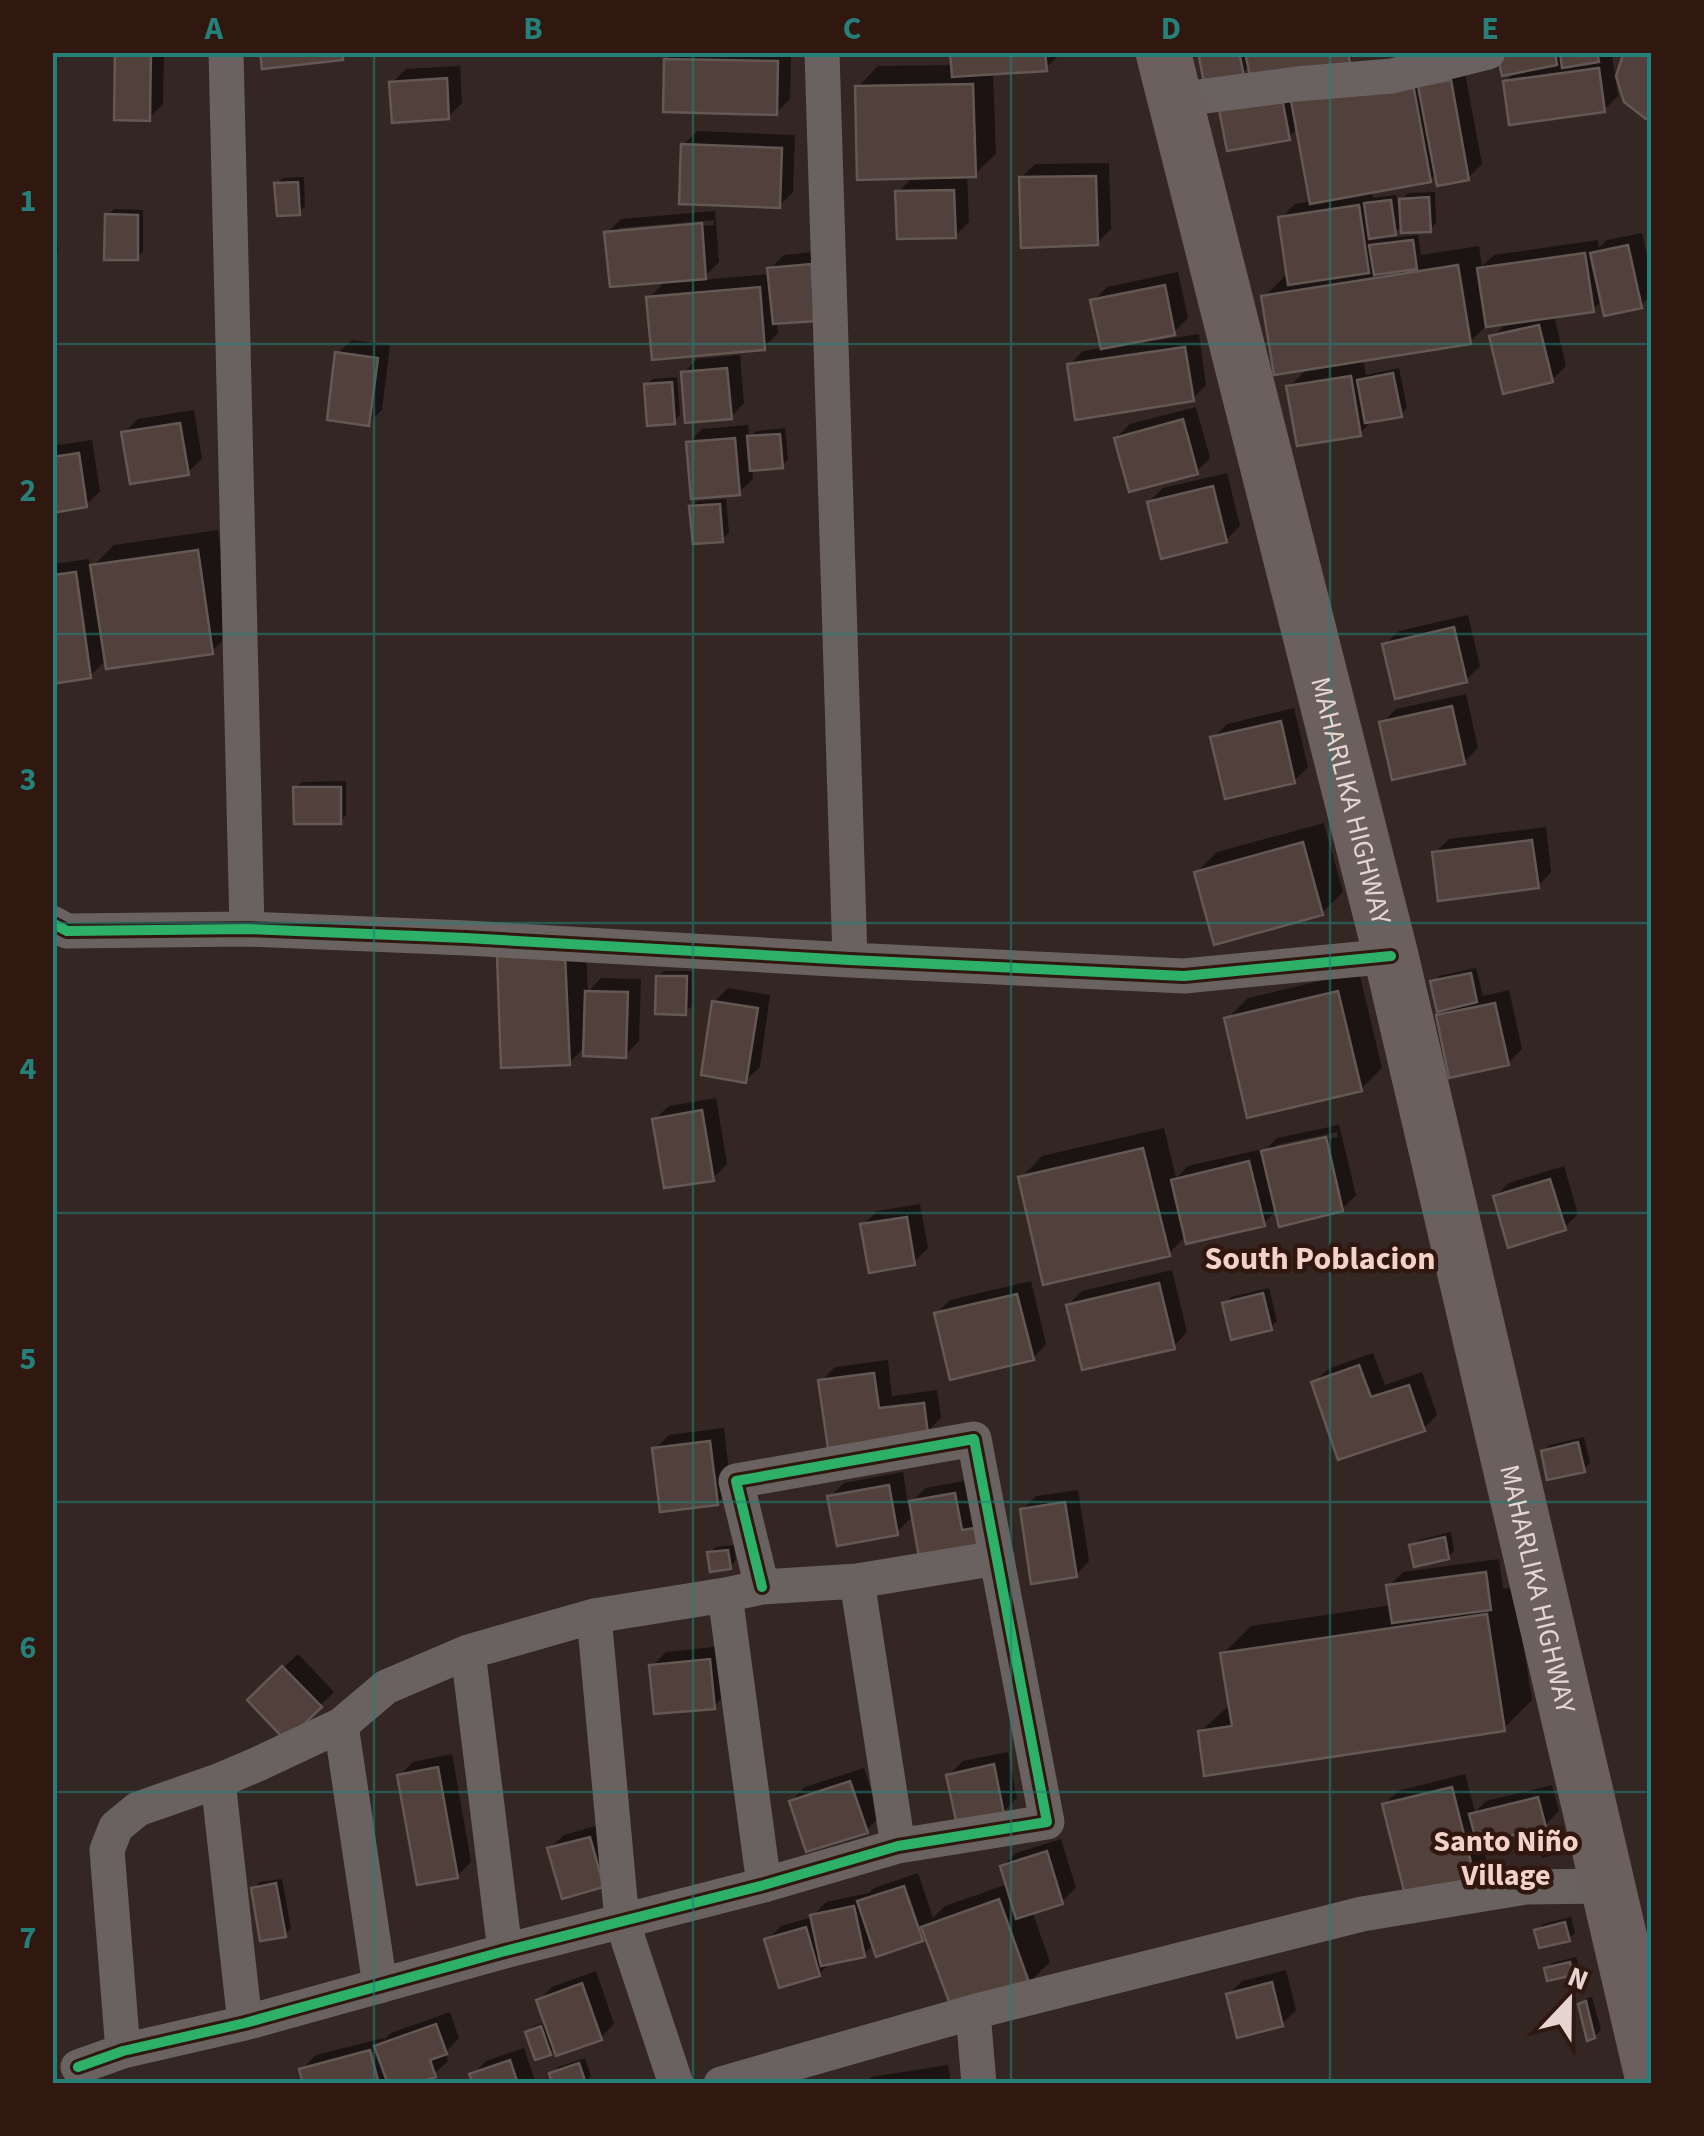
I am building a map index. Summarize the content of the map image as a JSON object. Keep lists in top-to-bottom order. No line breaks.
{"streets":{"highway":["MAHARLIKA HIGHWAY"]},"districts":["South Poblacion","Santo Niño Village"],"north":"top","grid":{"columns":["A","B","C","D","E"],"rows":["1","2","3","4","5","6","7"]}}
